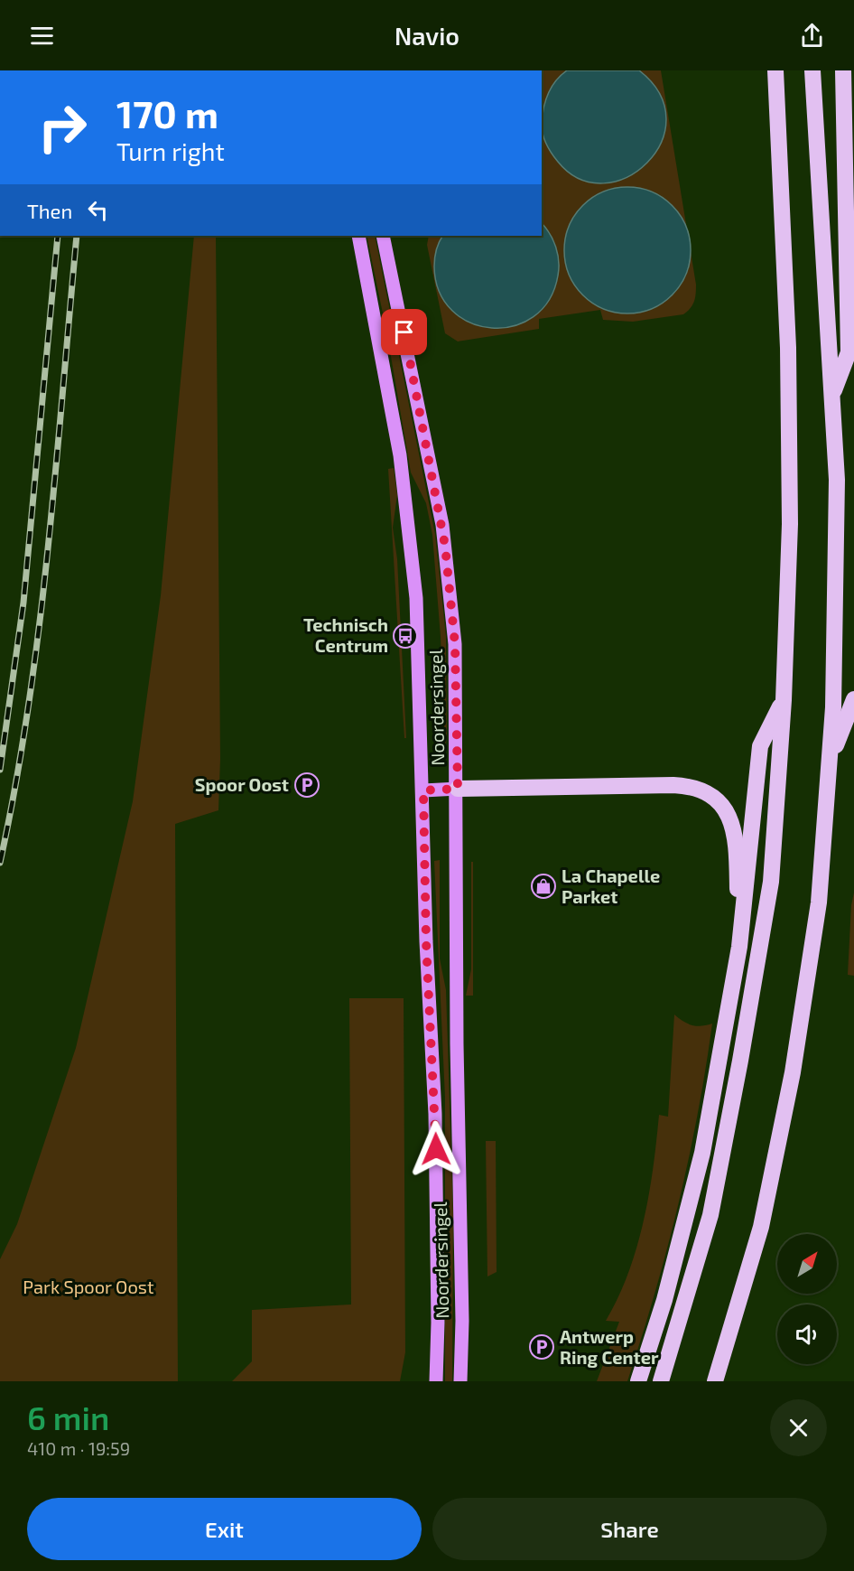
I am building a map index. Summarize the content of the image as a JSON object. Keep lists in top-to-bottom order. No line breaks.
{"streets":{"main road":["Noordersingel"]},"parks":["Park Spoor Oost"],"places":{"bus stop":["Technisch Centrum"],"parking":["Spoor Oost","Antwerp Ring Center"],"shop":["La Chapelle Parket"]},"north":"top right","page":{"header":"Navio","turn":["170 m","Turn right"],"then":"Then","heading":["6 min","410 m · 19:59"],"buttons":["Exit","Share"]}}
